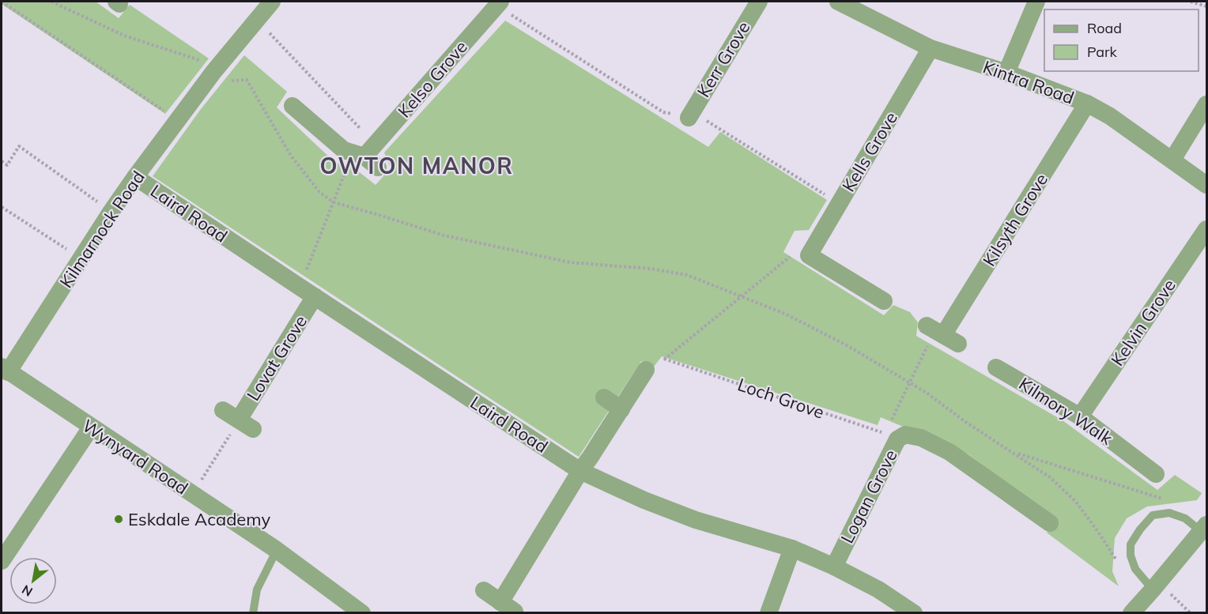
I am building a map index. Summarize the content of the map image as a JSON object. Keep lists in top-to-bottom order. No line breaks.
{"streets":{"street":["Kerr Grove","Kelso Grove","Kintra Road","Kells Grove","Laird Road","Kilsyth Grove","Kilmarnock Road","Kelvin Grove","Lovat Grove","Kilmory Walk","Wynyard Road","Logan Grove"],"path":["Loch Grove"]},"crossings":[["Kintra Road","Kells Grove"],["Kintra Road","Kilsyth Grove"],["Laird Road","Kilmarnock Road"],["Laird Road","Lovat Grove"],["Laird Road","Logan Grove"],["Kilmarnock Road","Wynyard Road"],["Kelvin Grove","Kilmory Walk"],["Loch Grove","Logan Grove"]],"districts":["OWTON MANOR"],"places":["Eskdale Academy"],"legend":["Road","Park"],"north":"bottom left"}
